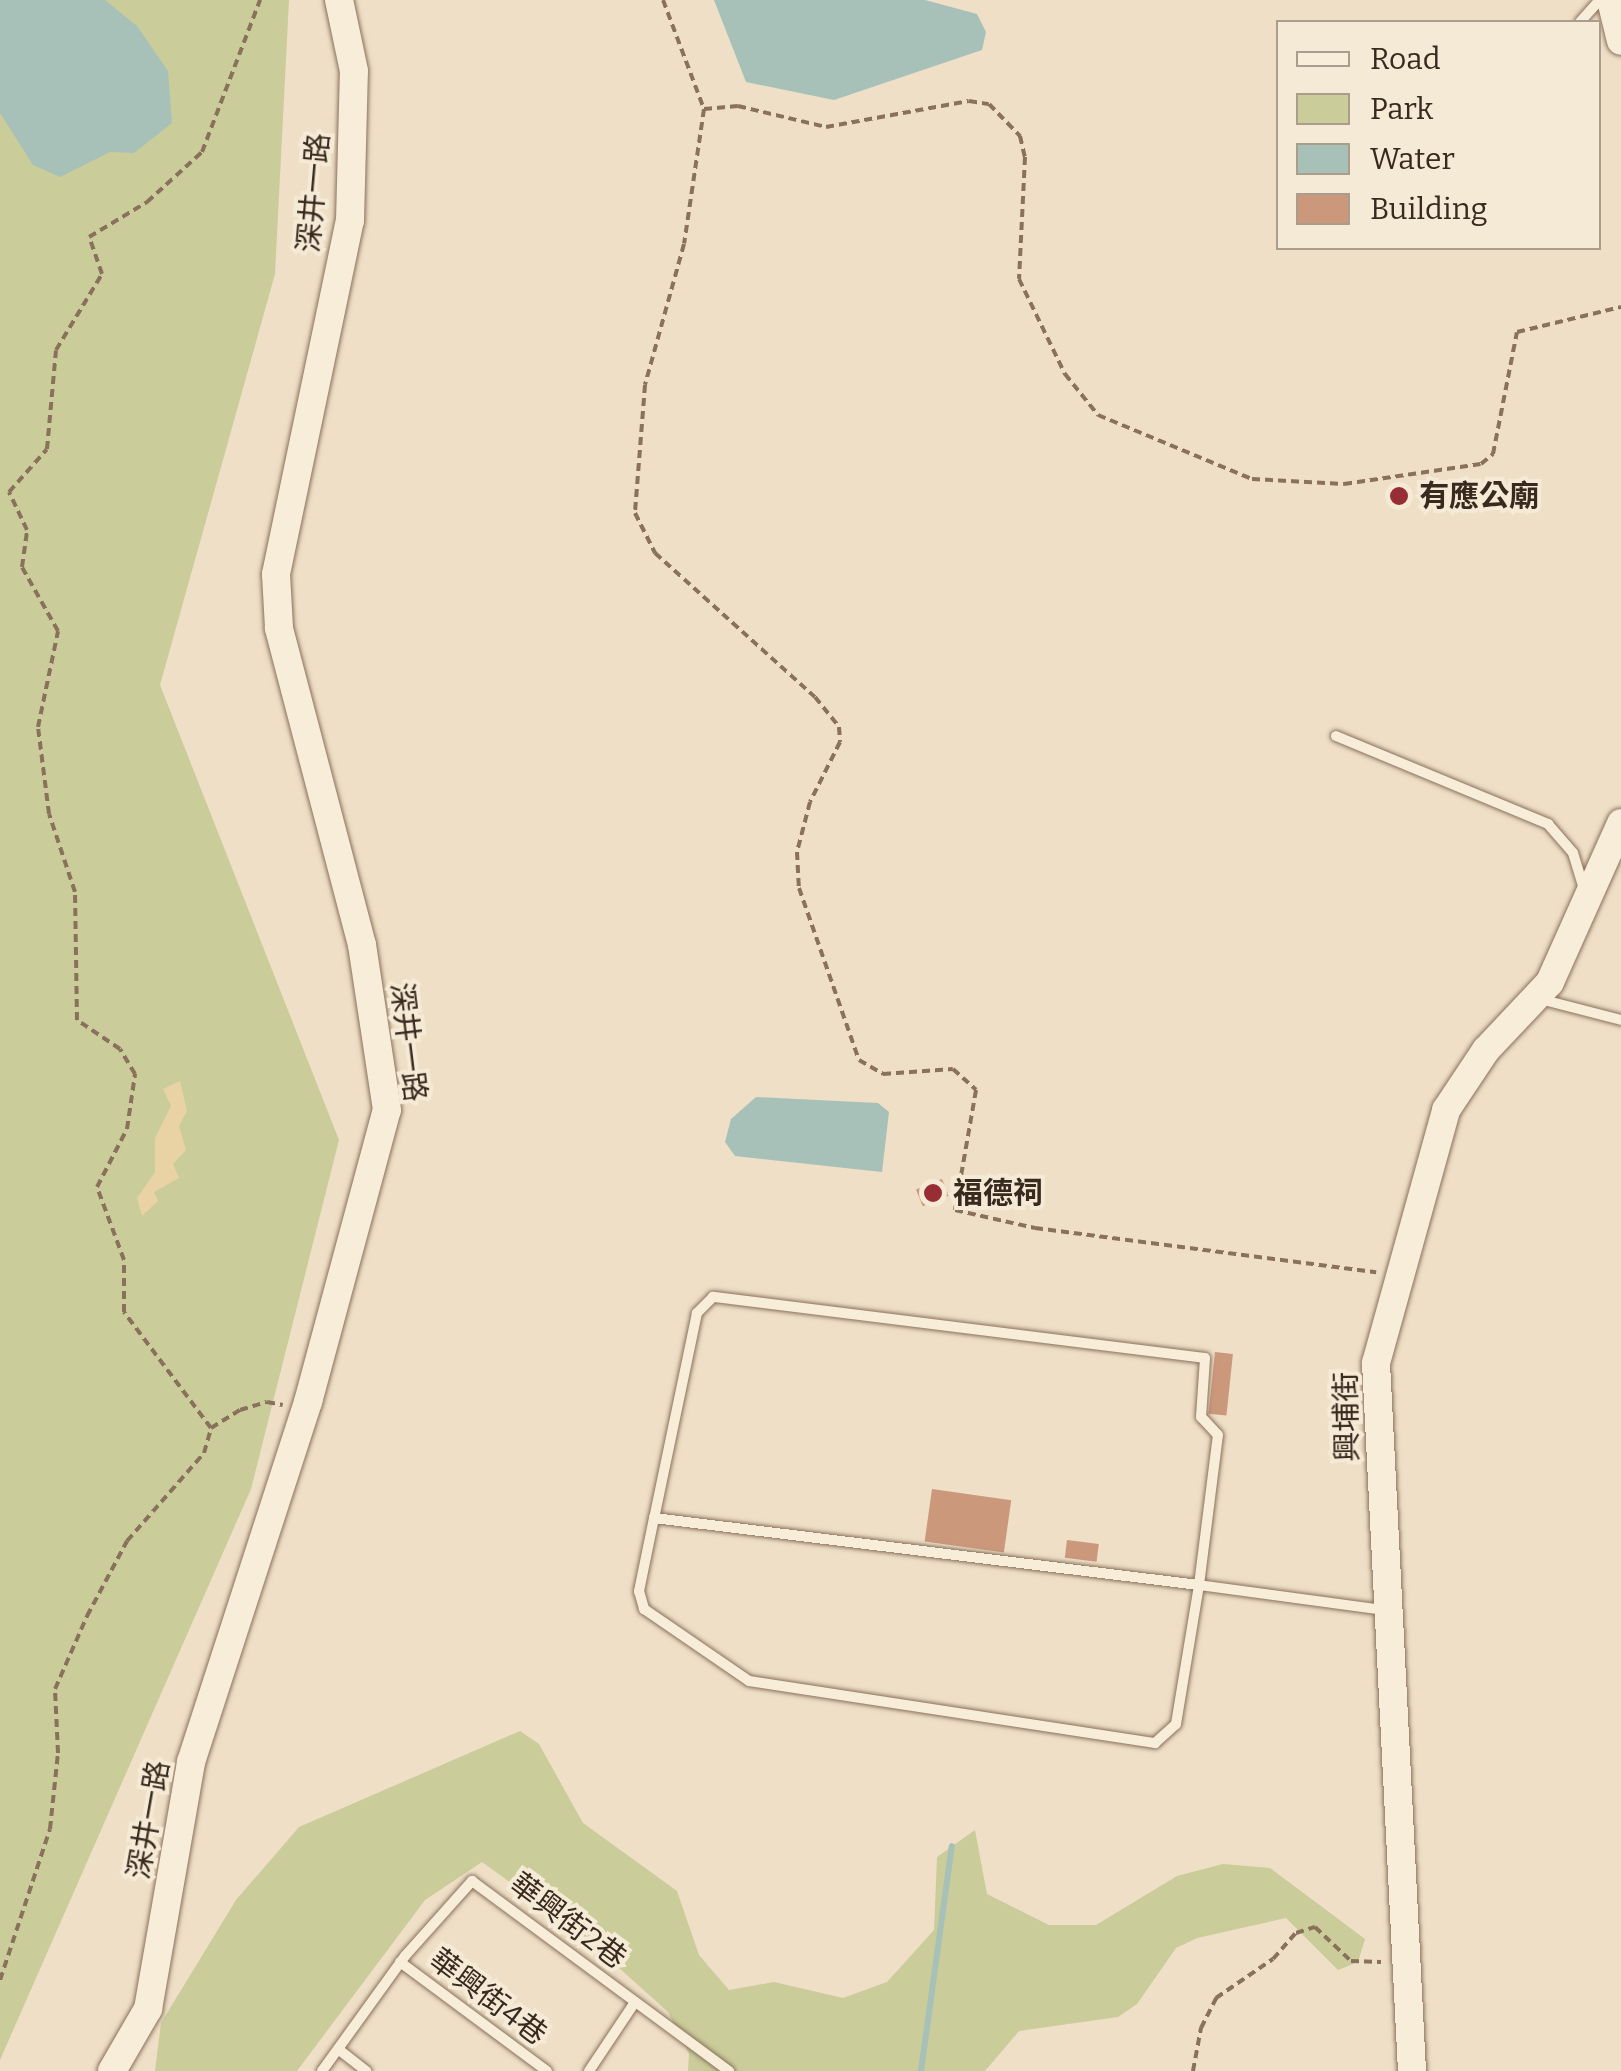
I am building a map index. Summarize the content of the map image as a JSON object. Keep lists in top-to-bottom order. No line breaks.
{"streets":{"street":["深井一路","興埔街"],"lane":["華興街2巷","華興街4巷"]},"crossings":[["華興街2巷","華興街4巷"]],"places":["有應公廟","福德祠"],"legend":["Road","Park","Water","Building"]}
